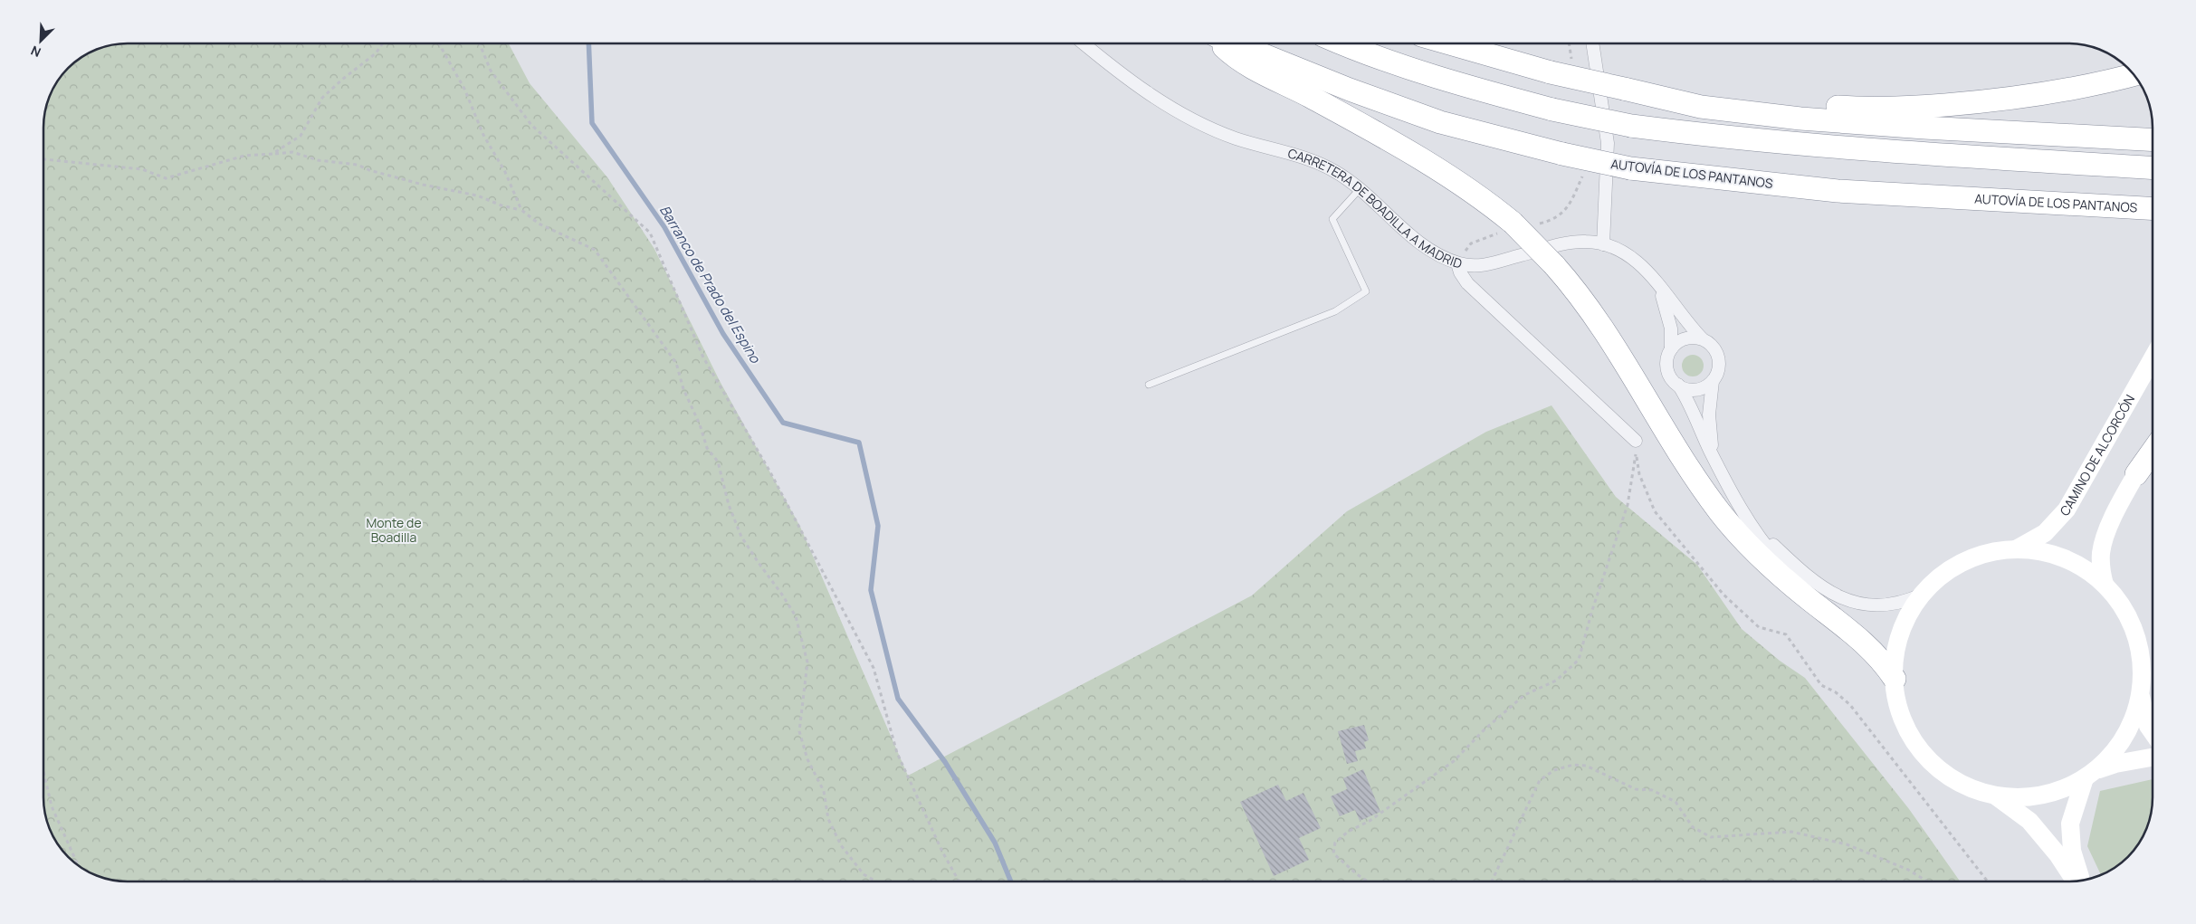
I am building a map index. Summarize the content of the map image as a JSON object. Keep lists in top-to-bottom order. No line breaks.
{"streets":{"highway":["AUTOVÍA DE LOS PANTANOS"],"street":["CARRETERA DE BOADILLA A MADRID","CAMINO DE ALCORCÓN"]},"water":["Barranco de Prado del Espino"],"parks":["Monte de Boadilla"],"north":"bottom left"}
